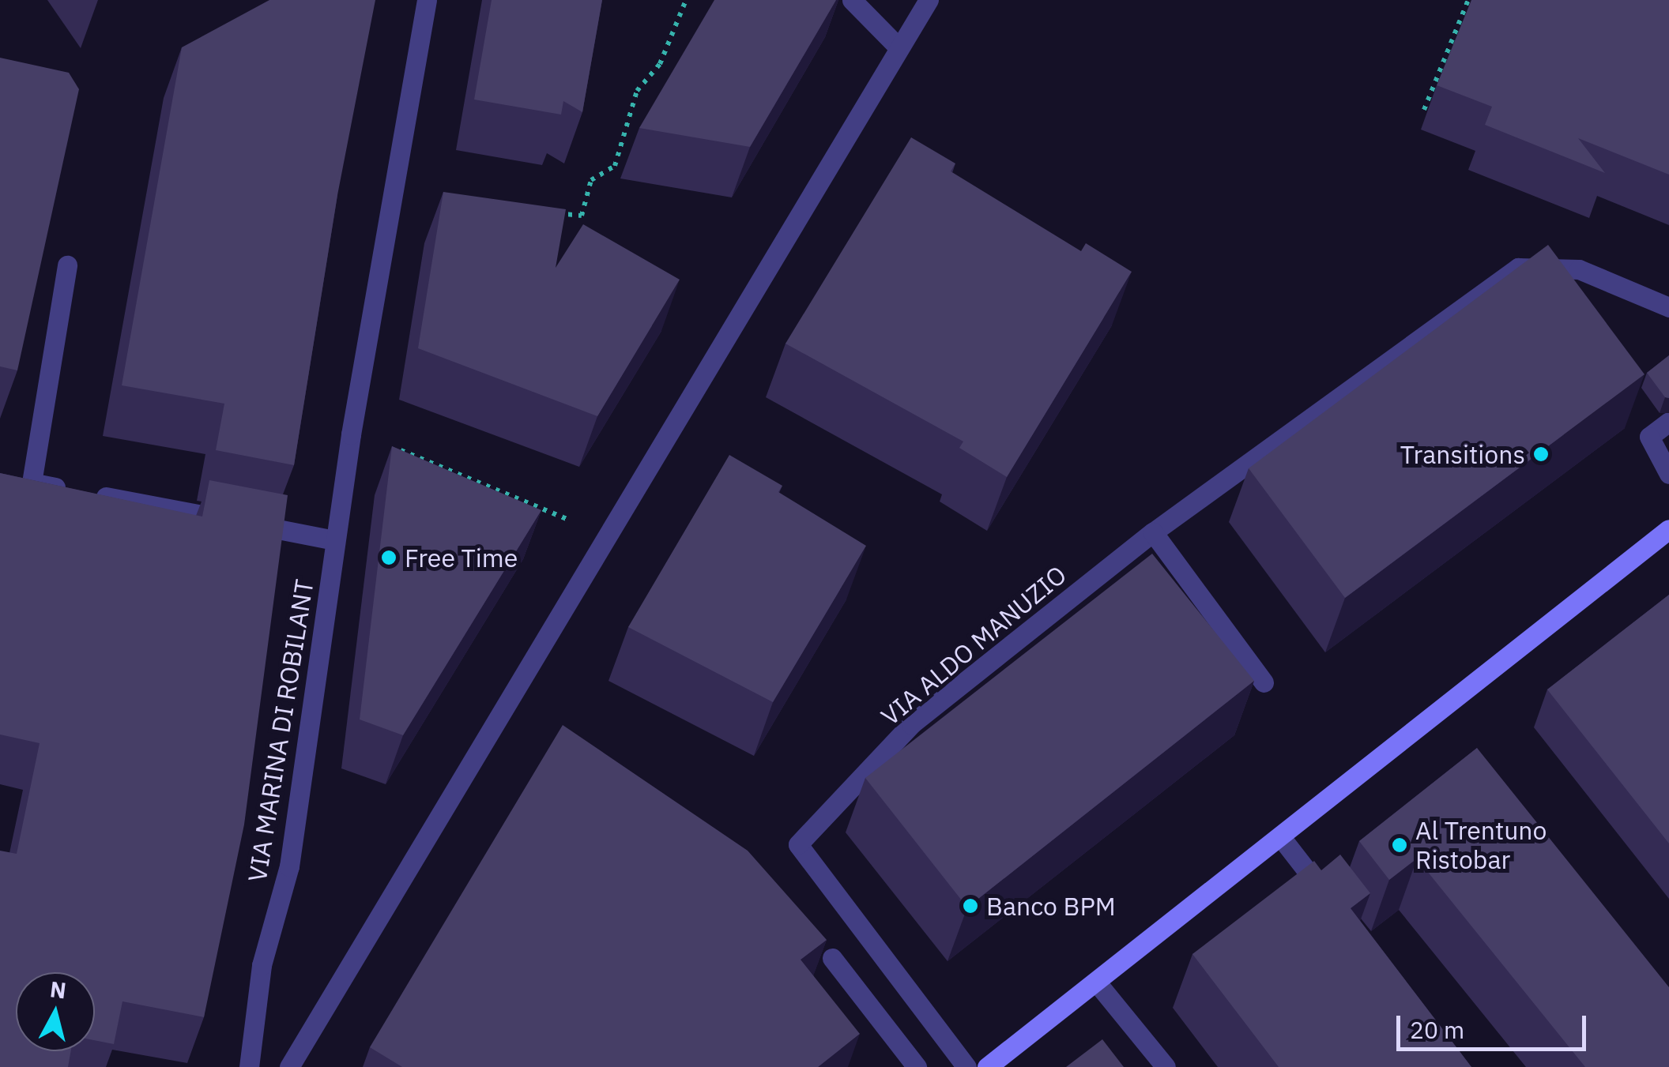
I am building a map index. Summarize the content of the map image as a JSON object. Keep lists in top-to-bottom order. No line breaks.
{"streets":{"street":["VIA ALDO MANUZIO","VIA MARINA DI ROBILANT"]},"places":["Transitions","Free Time","Al Trentuno Ristobar","Banco BPM"],"scale_bar":"20 m","north":"top"}
